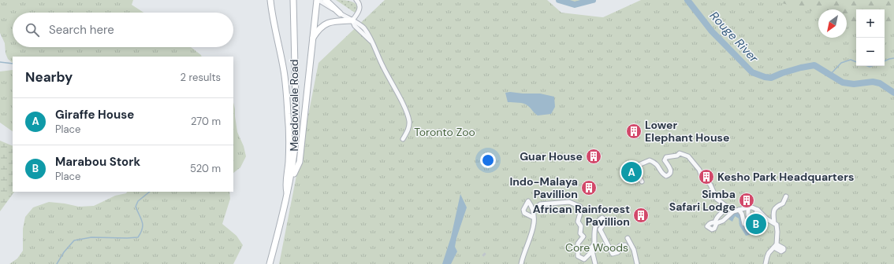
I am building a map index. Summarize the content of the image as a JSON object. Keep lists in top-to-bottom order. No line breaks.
{"streets":{"main road":["Meadowvale Road"]},"water":["Rouge River"],"parks":["Toronto Zoo","Core Woods"],"places":{"building":["Lower Elephant House","Guar House","Kesho Park Headquarters","Indo-Malaya Pavillion","Simba Safari Lodge","African Rainforest Pavillion"]},"north":"bottom left","page":{"map_buttons":["+","−"],"search":"Search here","heading":["Nearby","2 results"],"list":[{"mark":"A","name":"Giraffe House","note":"Place","value":"270 m"},{"mark":"B","name":"Marabou Stork","note":"Place","value":"520 m"}],"pins":["A","B"]}}
